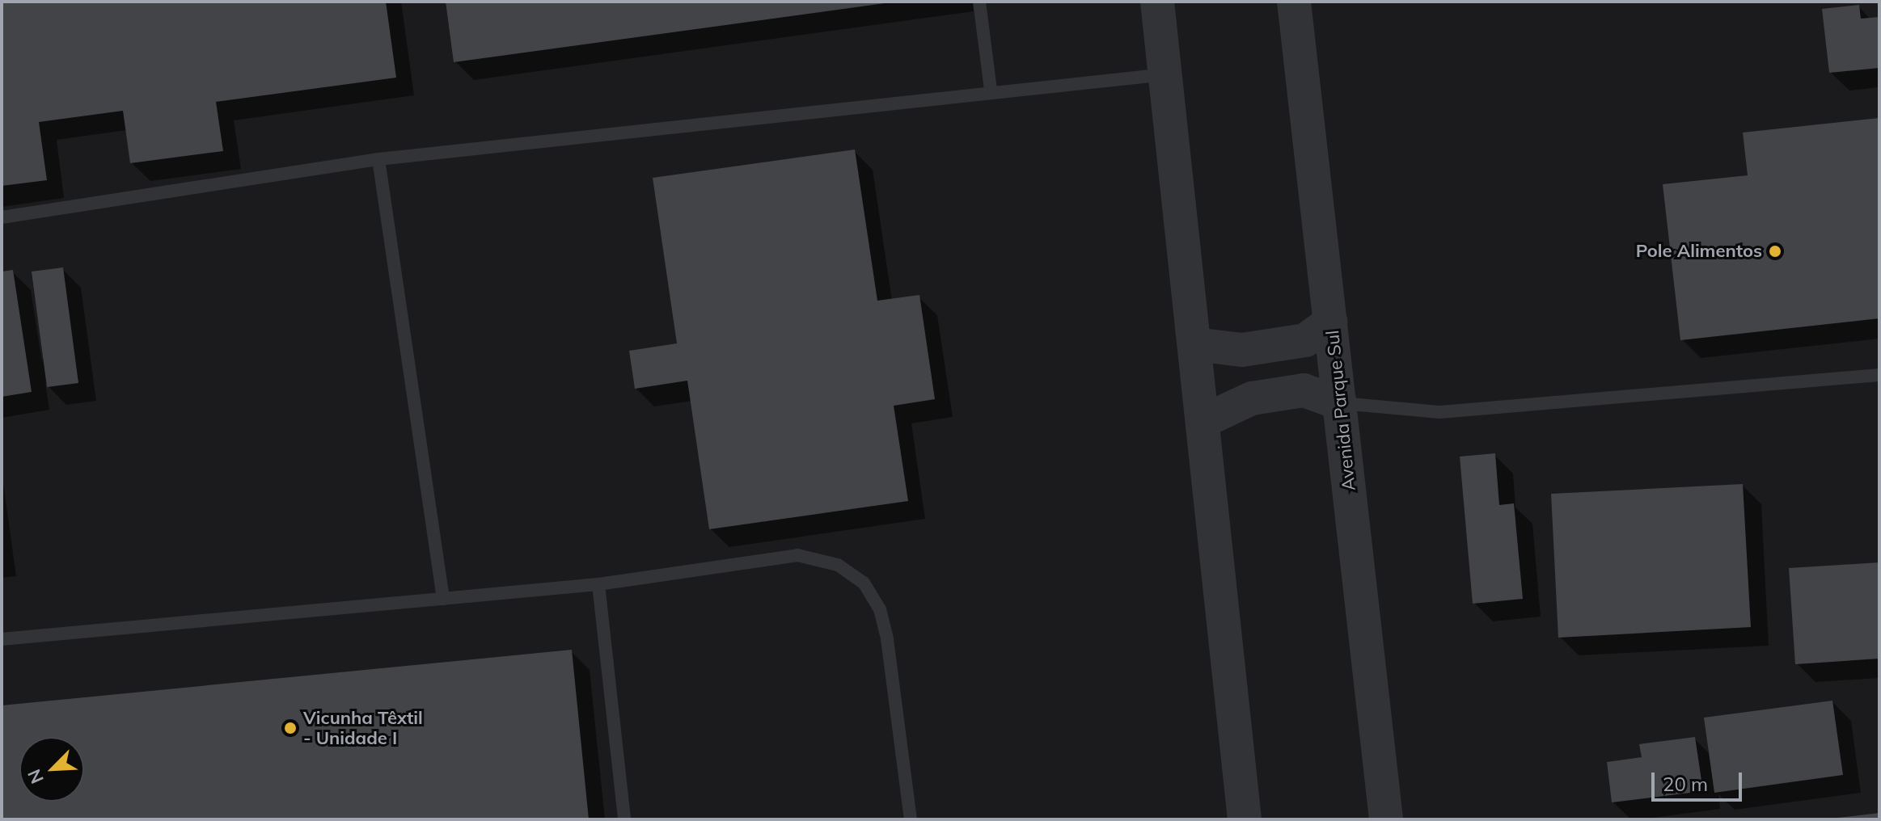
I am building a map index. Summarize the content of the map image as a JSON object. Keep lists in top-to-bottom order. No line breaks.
{"streets":{"street":["Avenida Parque Sul"]},"places":["Pole Alimentos","Vicunha Têxtil - Unidade I"],"scale_bar":"20 m","north":"bottom left"}
